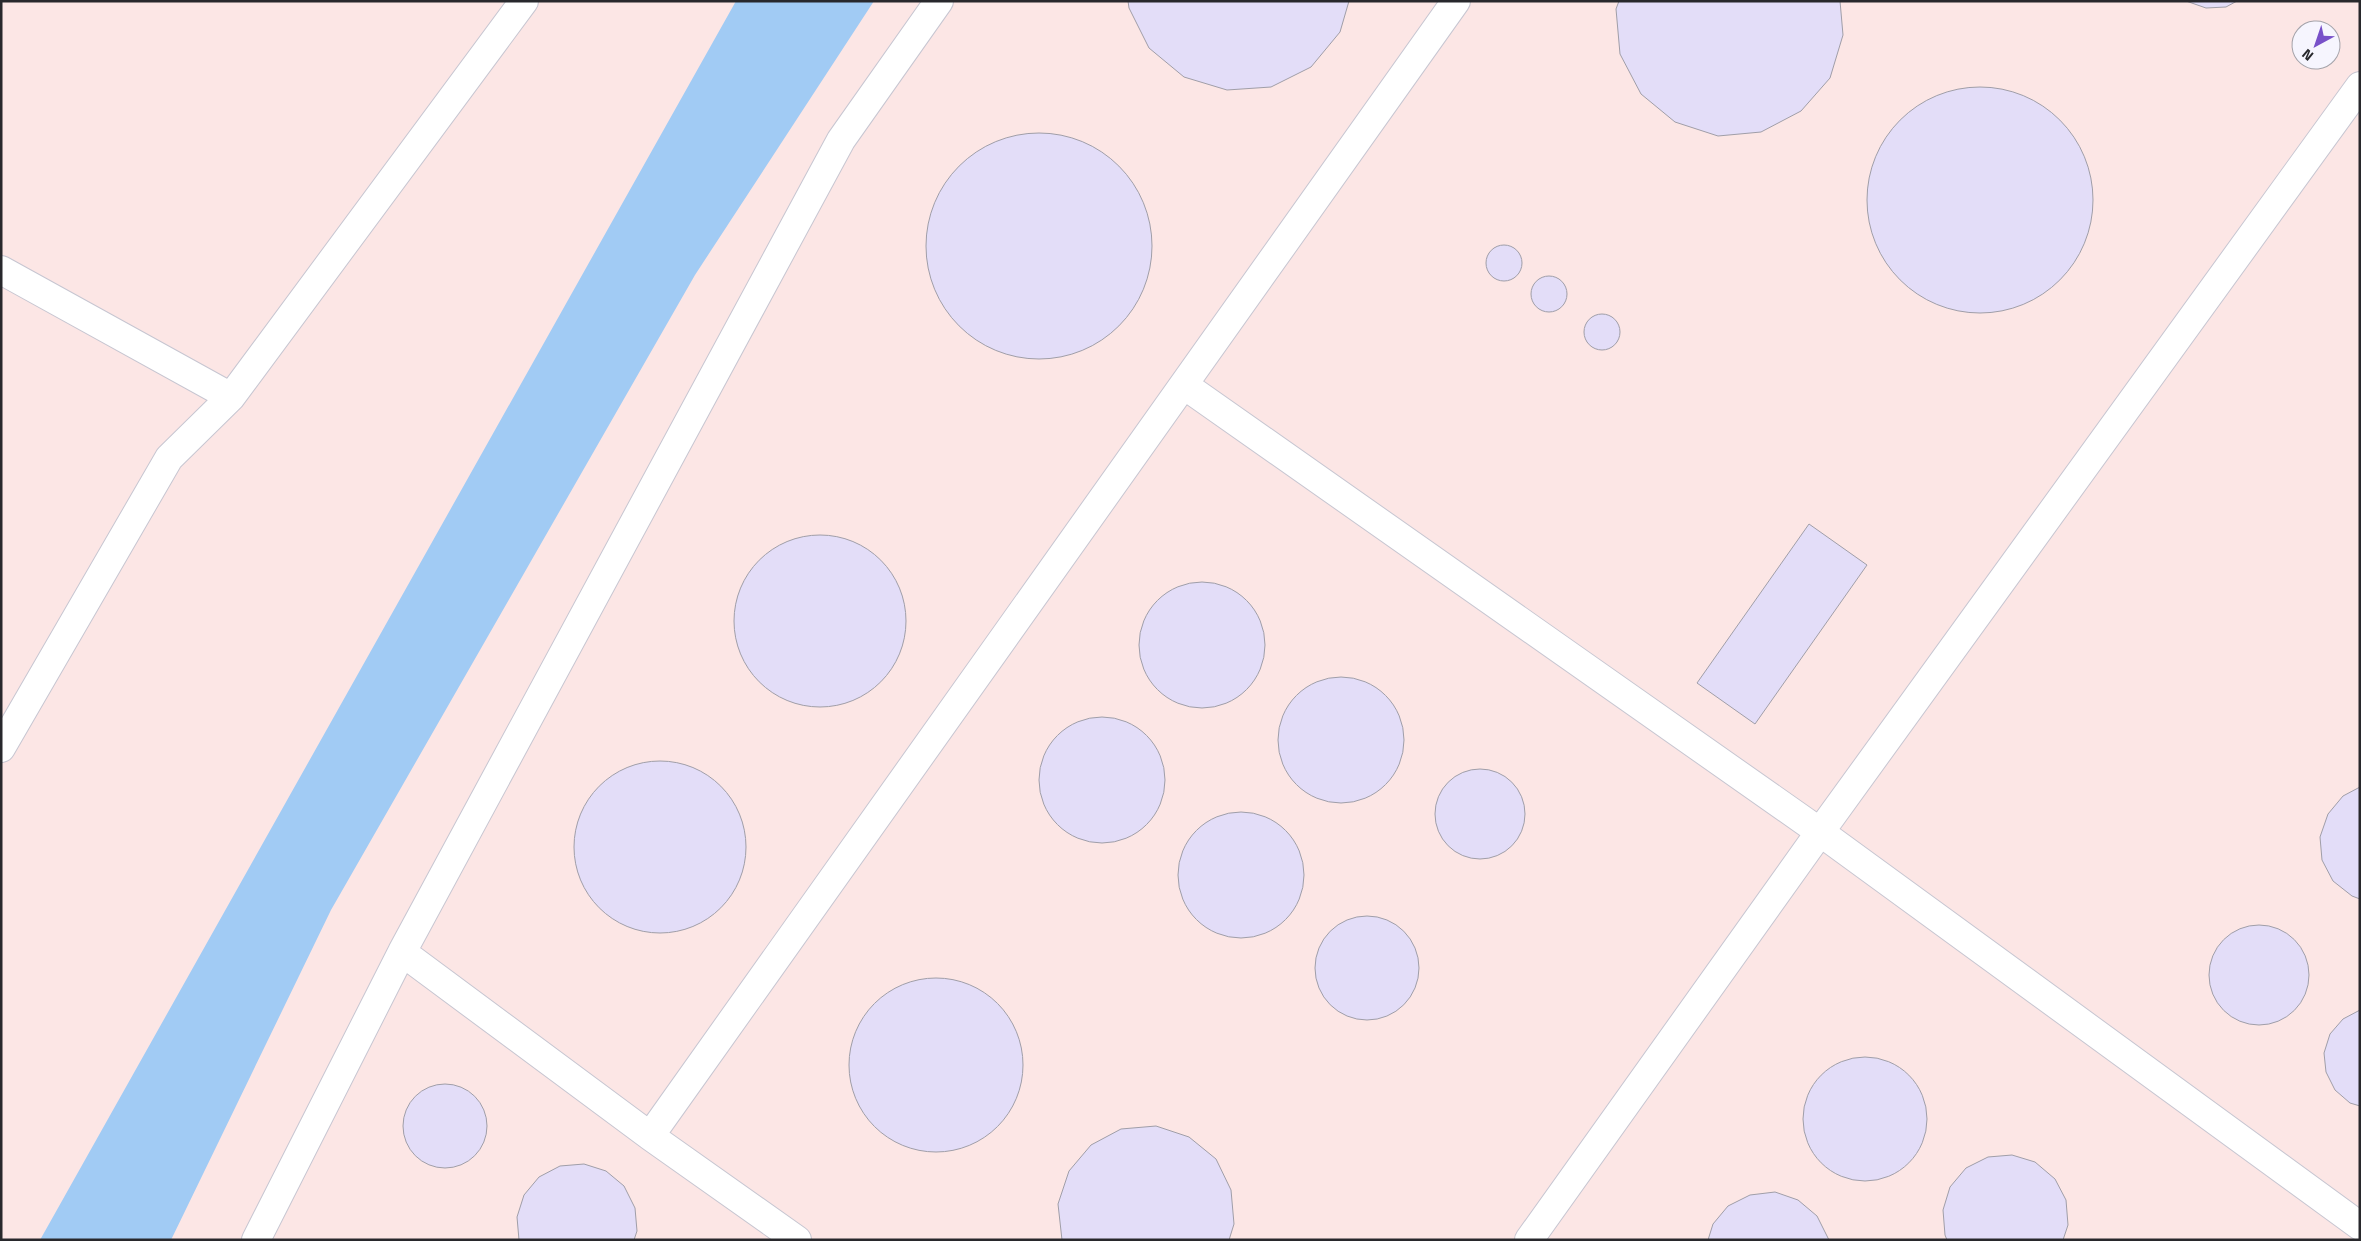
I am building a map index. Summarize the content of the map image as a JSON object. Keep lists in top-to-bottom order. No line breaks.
{"north":"bottom left"}
